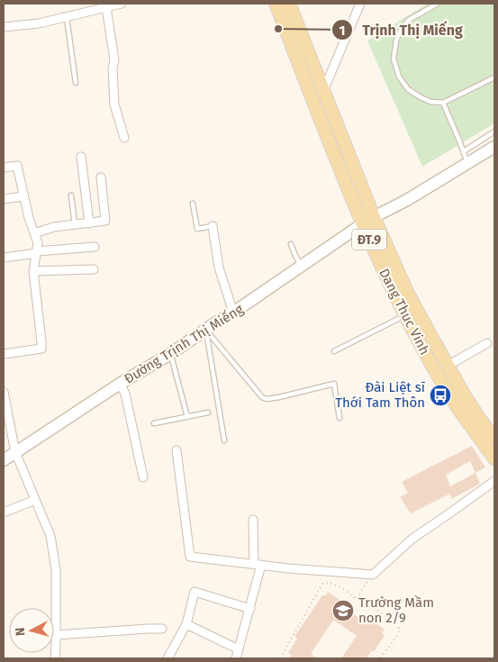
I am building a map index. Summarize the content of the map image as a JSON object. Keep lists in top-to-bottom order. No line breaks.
{"streets":{"main road":["ĐT.9","Dang Thuc Vinh","Đường Trịnh Thị Miếng"]},"crossings":[["Dang Thuc Vinh","Đường Trịnh Thị Miếng"]],"places":{"other":["Trịnh Thị Miếng"],"bus stop":["Đài Liệt sĩ Thới Tam Thôn"],"school or university":["Trường Mầm non 2/9"]},"north":"left"}
